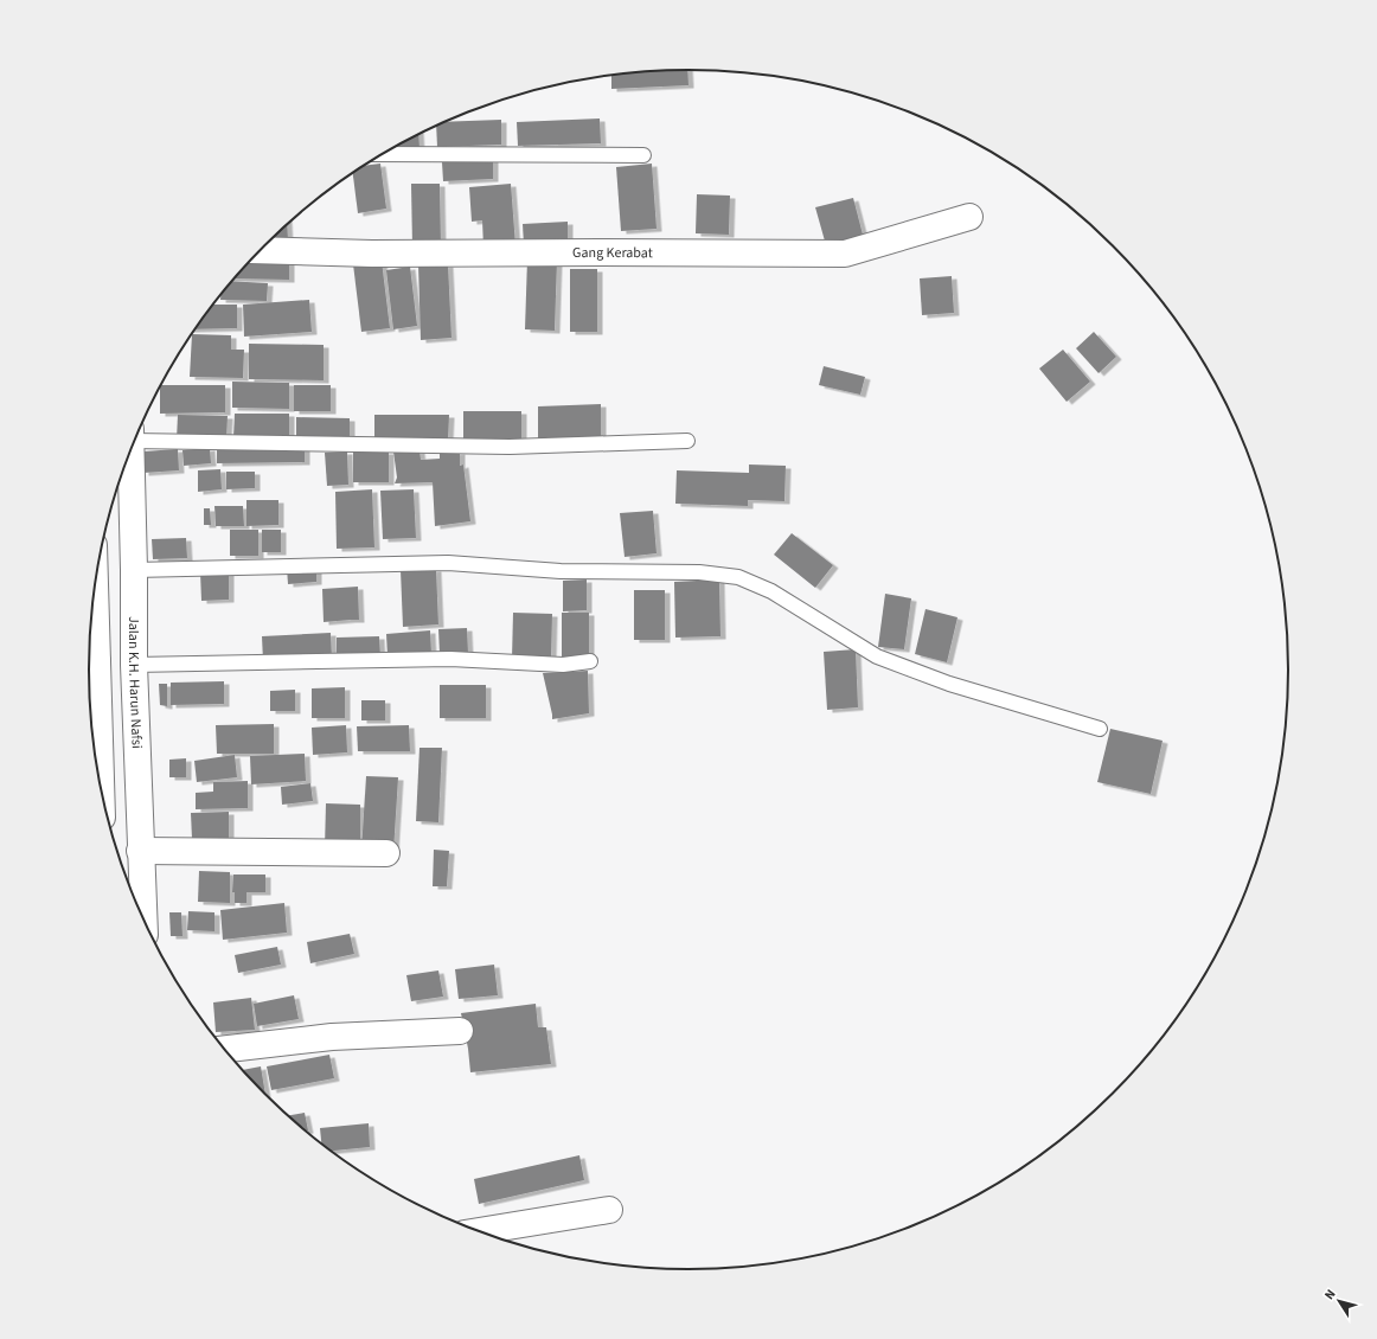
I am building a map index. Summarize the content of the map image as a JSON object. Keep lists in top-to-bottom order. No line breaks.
{"streets":{"street":["Gang Kerabat","Jalan K.H. Harun Nafsi"]},"north":"top left"}
